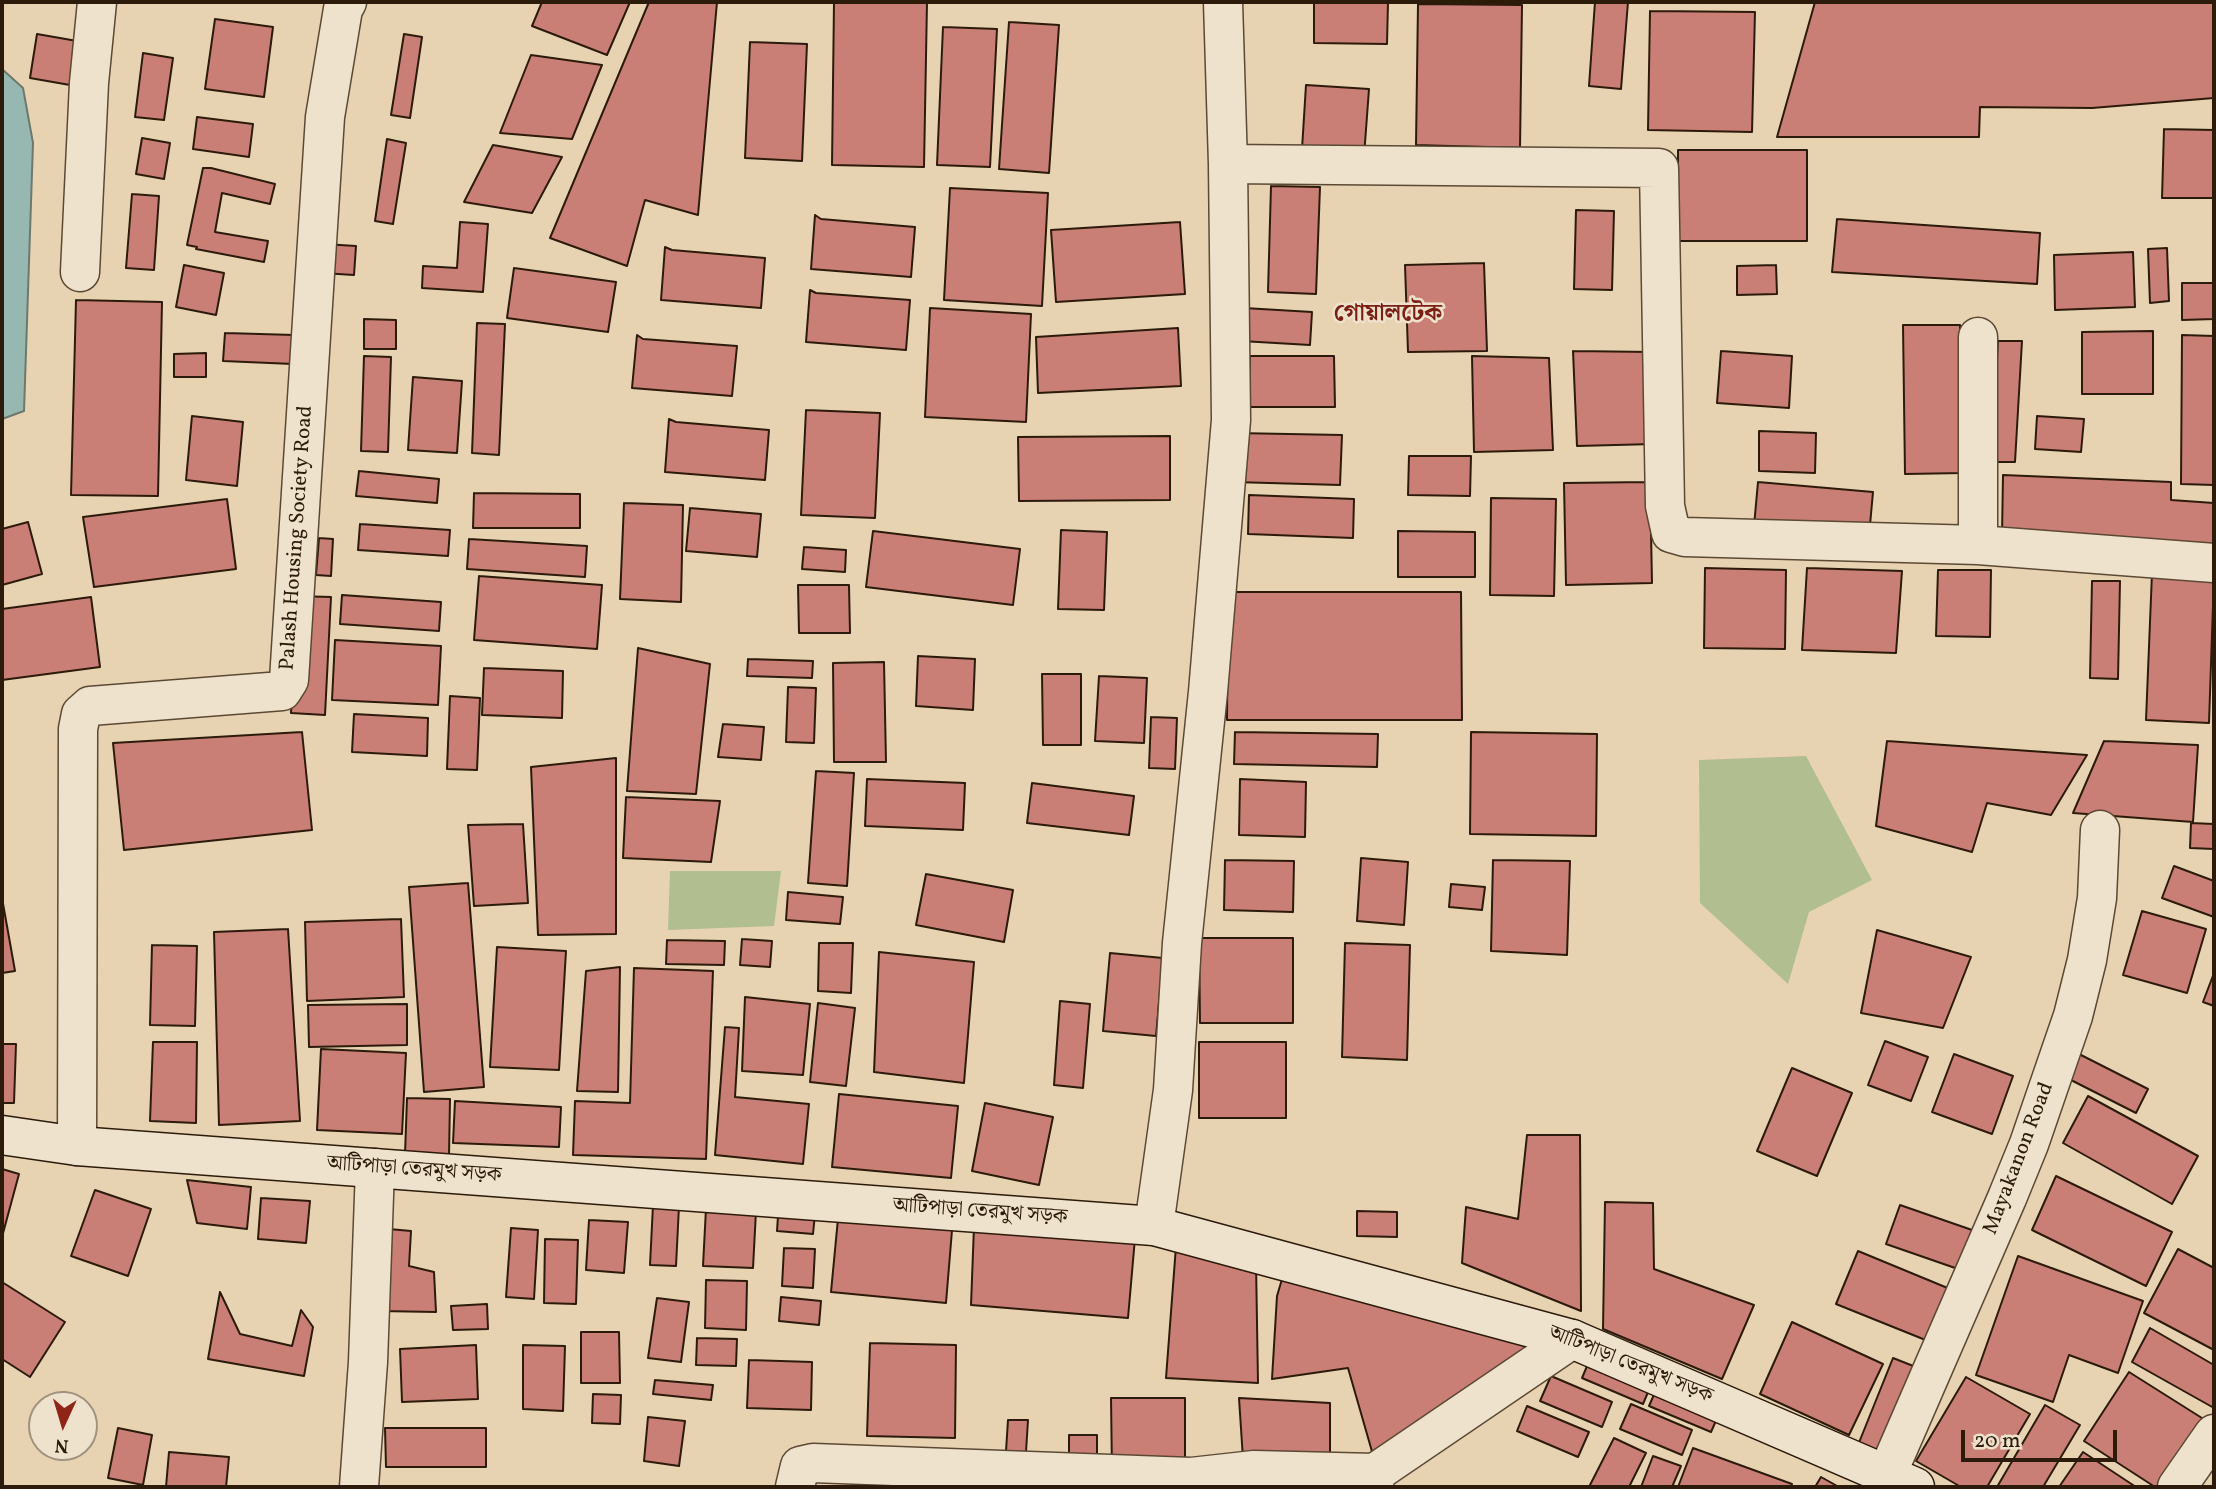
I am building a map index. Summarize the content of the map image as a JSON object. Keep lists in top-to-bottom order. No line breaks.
{"streets":{"street":["Palash Housing Society Road","Mayakanon Road","আটিপাড়া তেরমুখ সড়ক"]},"crossings":[["Palash Housing Society Road","আটিপাড়া তেরমুখ সড়ক"],["Mayakanon Road","আটিপাড়া তেরমুখ সড়ক"]],"districts":["গোয়ালটেক"],"scale_bar":"20 m","north":"bottom"}
